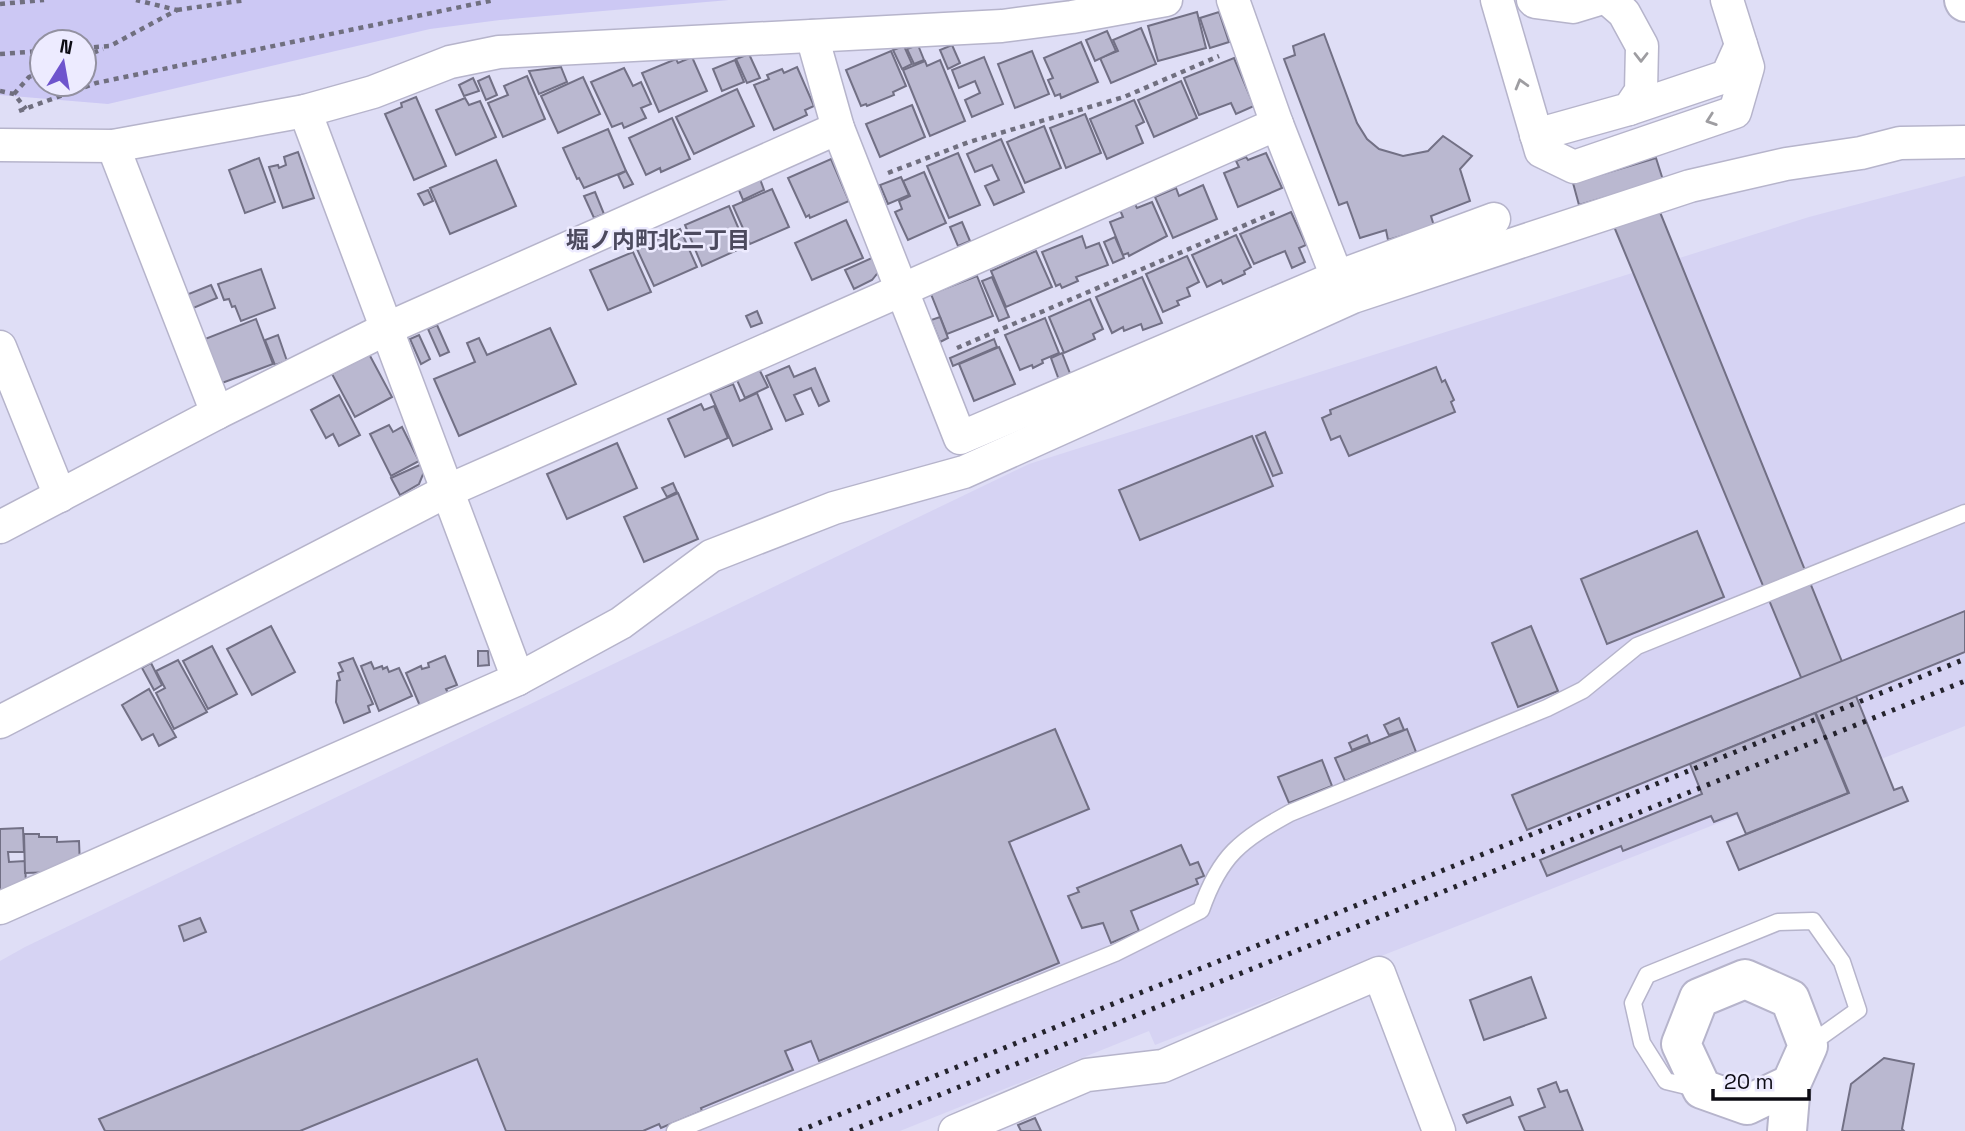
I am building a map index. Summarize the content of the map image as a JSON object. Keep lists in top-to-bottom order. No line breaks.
{"districts":["堀ノ内町北二丁目"],"scale_bar":"20 m","north":"top"}
